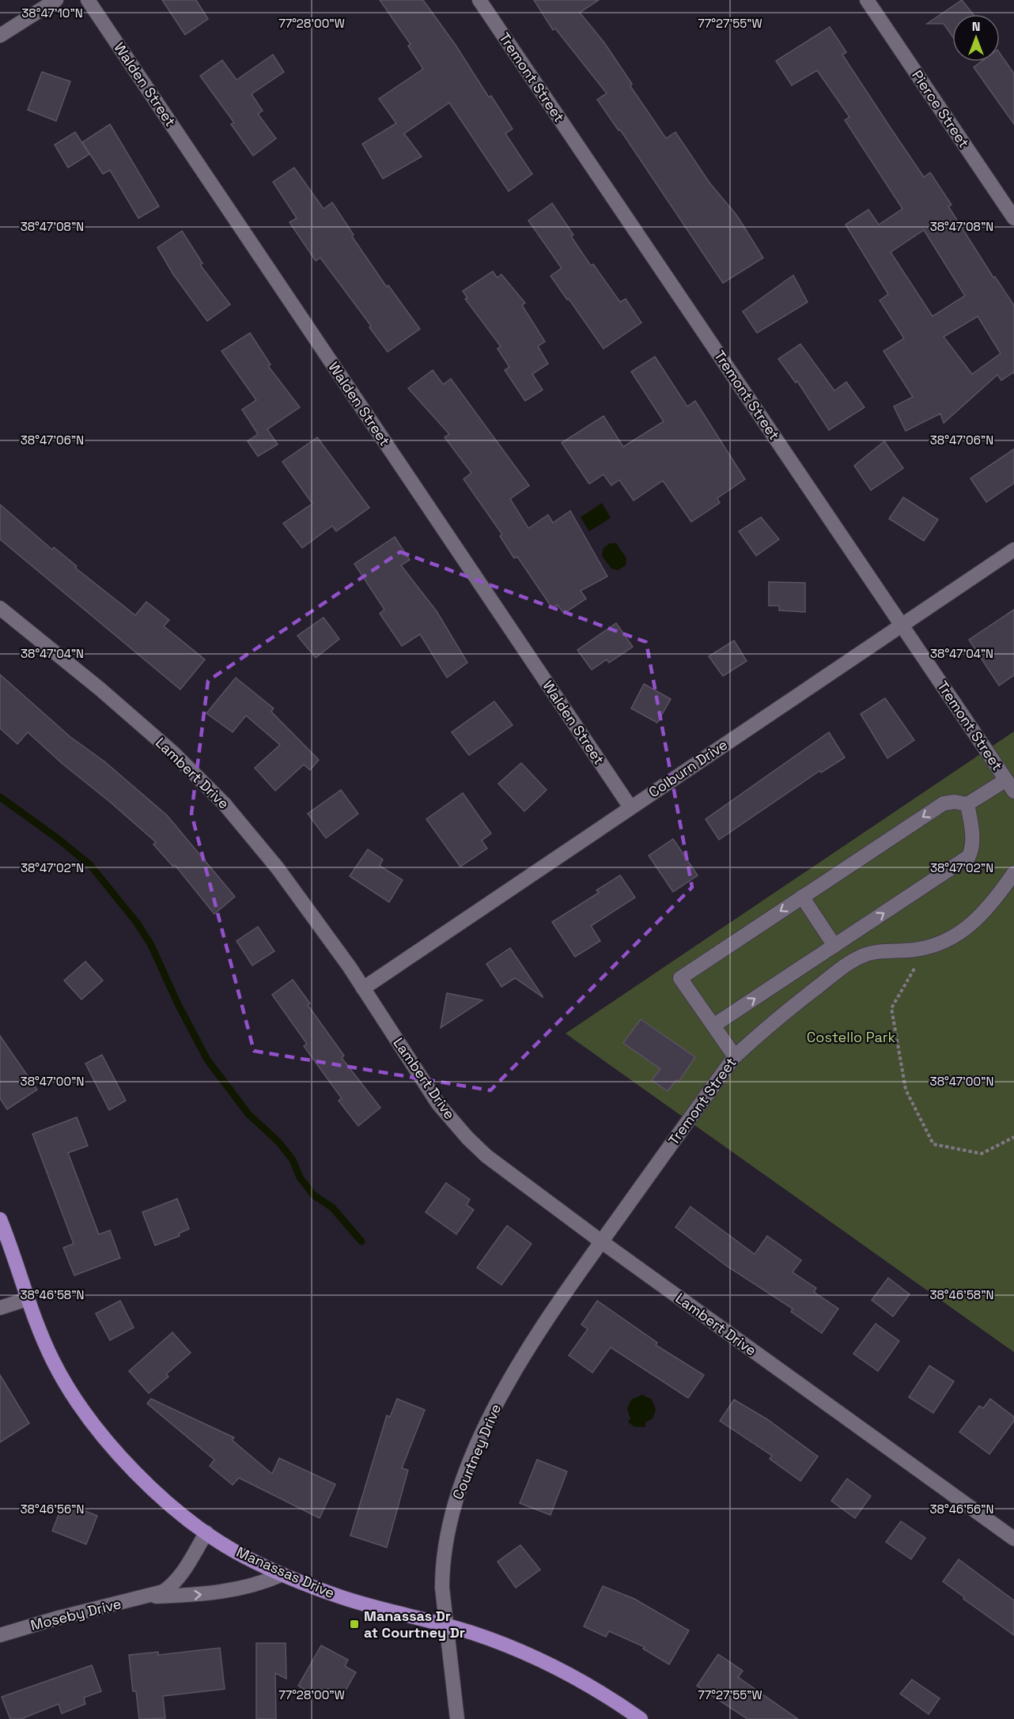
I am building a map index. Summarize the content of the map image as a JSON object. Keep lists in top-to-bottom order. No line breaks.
{"streets":{"main road":["Manassas Drive"],"street":["Tremont Street","Walden Street","Pierce Street","Colburn Drive","Lambert Drive","Courtney Drive","Moseby Drive"]},"crossings":[["Tremont Street","Colburn Drive"],["Tremont Street","Lambert Drive"],["Tremont Street","Courtney Drive"],["Walden Street","Colburn Drive"],["Colburn Drive","Lambert Drive"],["Lambert Drive","Courtney Drive"],["Courtney Drive","Manassas Drive"],["Manassas Drive","Moseby Drive"]],"one_way":["Moseby Drive"],"parks":["Costello Park"],"places":{"transit":["Manassas Dr at Courtney Dr"]},"north":"top","coordinates":["38°47'10\"N","77°28'00\"W","77°27'55\"W","38°47'08\"N","38°47'06\"N","38°47'04\"N","38°47'02\"N","38°47'00\"N","38°46'58\"N","38°46'56\"N"]}
